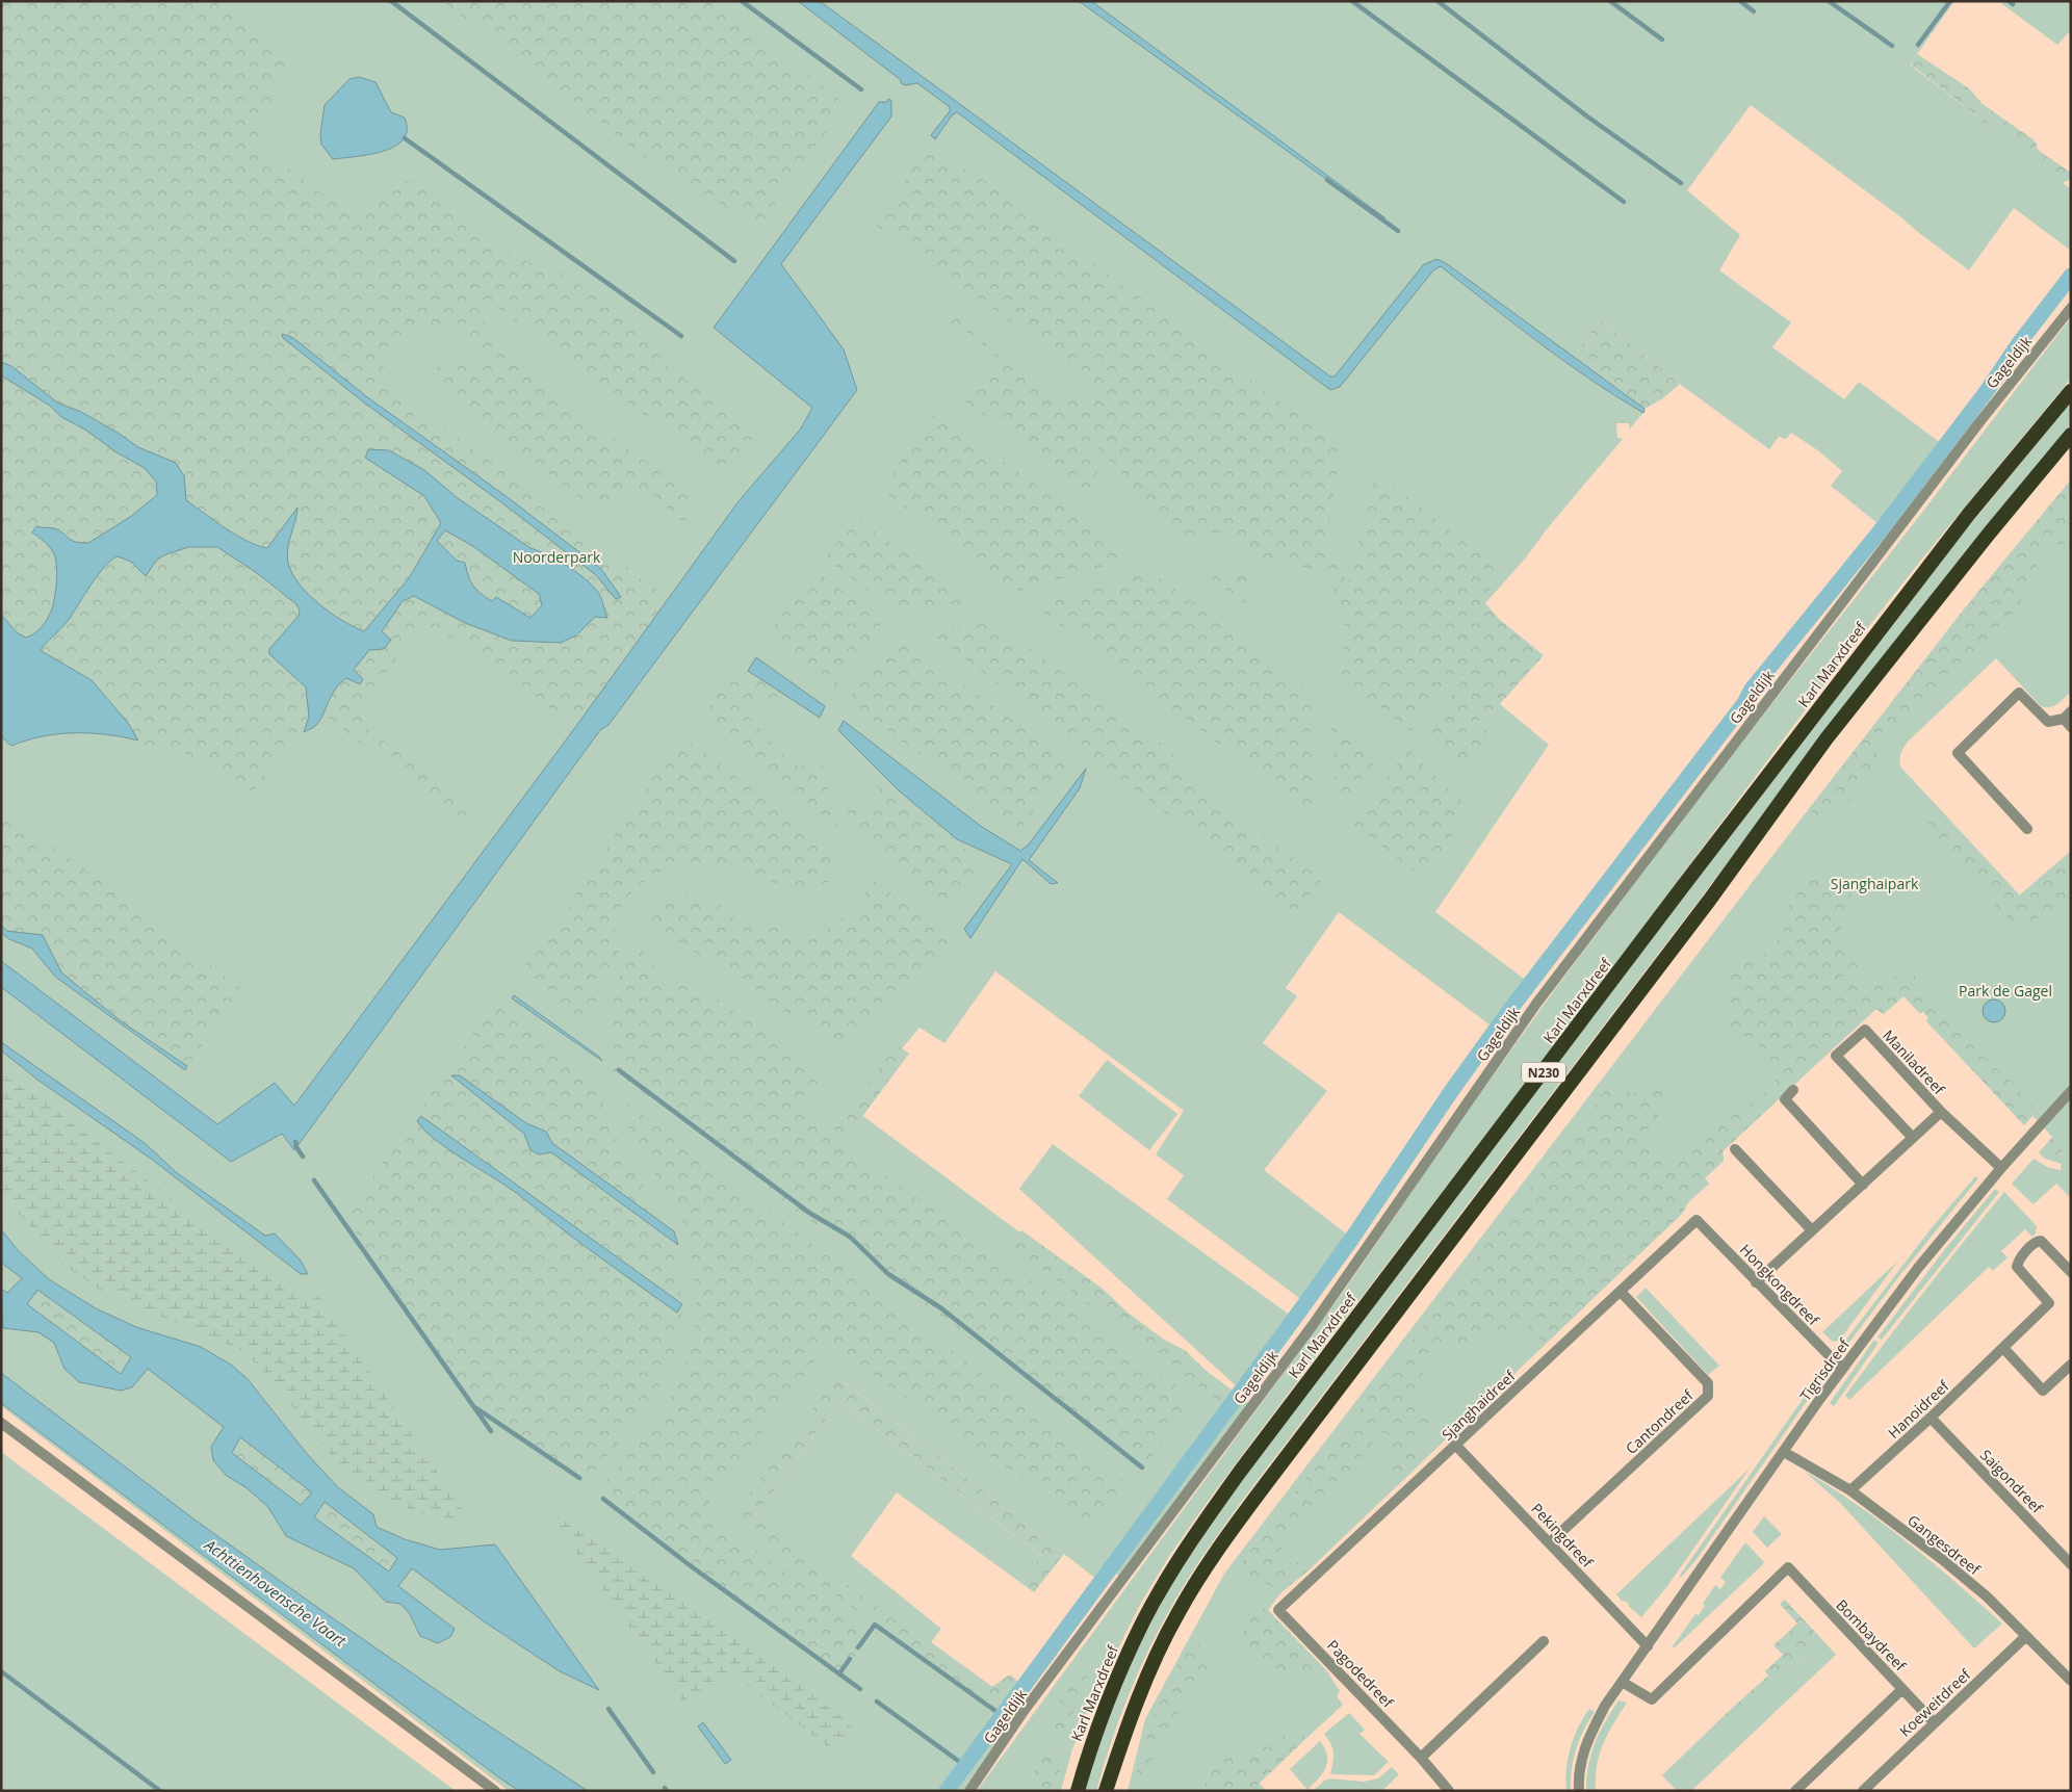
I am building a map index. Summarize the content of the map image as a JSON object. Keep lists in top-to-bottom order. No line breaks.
{"streets":{"highway":["Karl Marxdreef","N230"],"street":["Gageldijk","Maniladreef","Hongkongdreef","Tigrisdreef","Sjanghaidreef","Hanoidreef","Cantondreef","Saigondreef","Pekingdreef","Gangesdreef","Bombaydreef","Pagodedreef","Koeweitdreef"]},"crossings":[["Maniladreef","Hongkongdreef"],["Maniladreef","Tigrisdreef"],["Hongkongdreef","Tigrisdreef"],["Hongkongdreef","Sjanghaidreef"],["Tigrisdreef","Pekingdreef"],["Tigrisdreef","Gangesdreef"],["Tigrisdreef","Bombaydreef"],["Sjanghaidreef","Cantondreef"],["Sjanghaidreef","Pekingdreef"],["Sjanghaidreef","Pagodedreef"],["Hanoidreef","Saigondreef"],["Hanoidreef","Gangesdreef"],["Cantondreef","Pekingdreef"],["Gangesdreef","Koeweitdreef"],["Bombaydreef","Koeweitdreef"]],"water":["Achttienhovensche Vaart"],"parks":["Noorderpark","Sjanghaipark","Park de Gagel"]}
